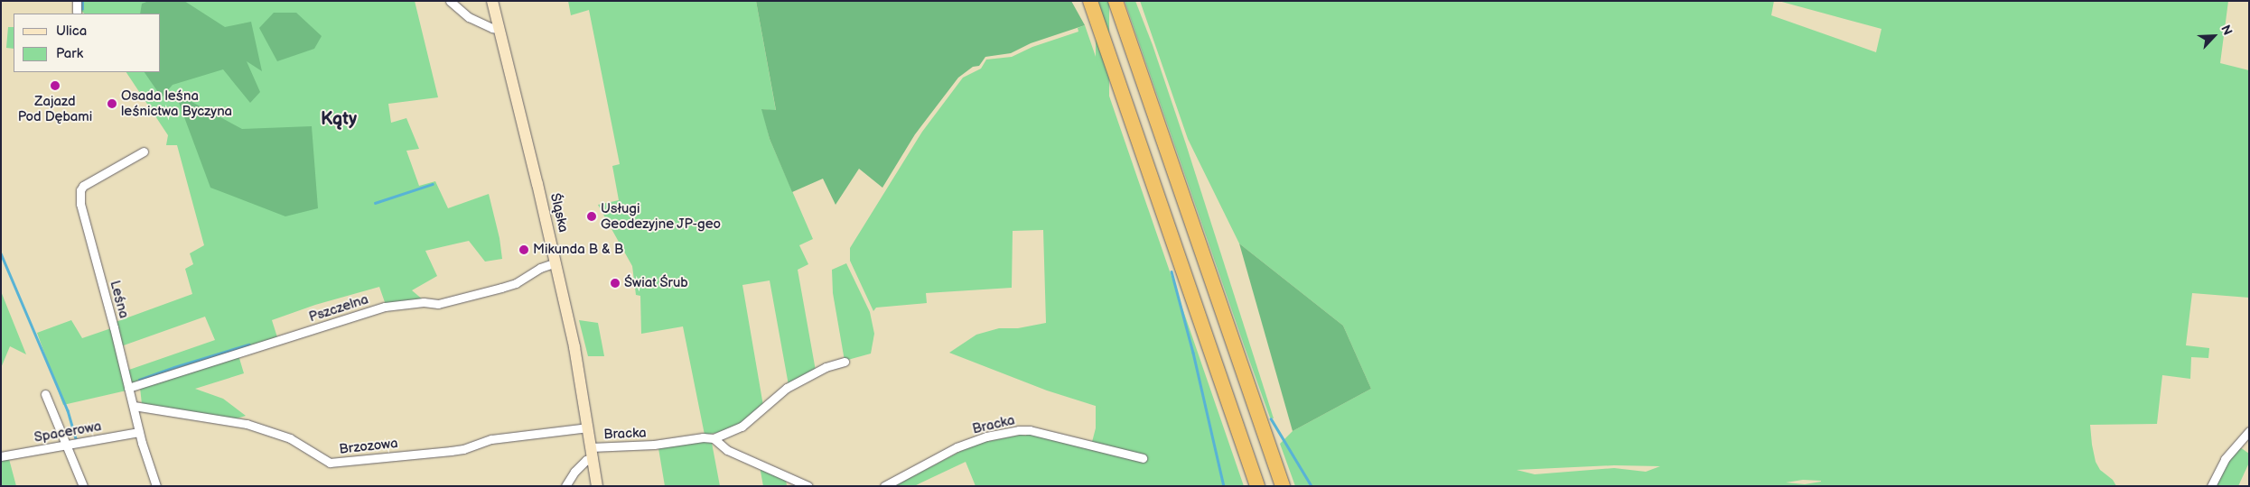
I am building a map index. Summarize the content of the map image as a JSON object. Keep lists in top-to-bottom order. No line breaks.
{"streets":{"main road":["Śląska"],"street":["Leśna","Pszczelna","Bracka","Spacerowa","Brzozowa"]},"crossings":[["Śląska","Pszczelna"],["Śląska","Bracka"],["Śląska","Brzozowa"],["Leśna","Pszczelna"],["Leśna","Spacerowa"],["Leśna","Brzozowa"]],"districts":["Kąty"],"places":["Zajazd Pod Dębami","Osada leśna leśnictwa Byczyna","Usługi Geodezyjne JP-geo","Mikunda B & B","Świat Śrub"],"legend":["Ulica","Park"],"north":"top right"}
